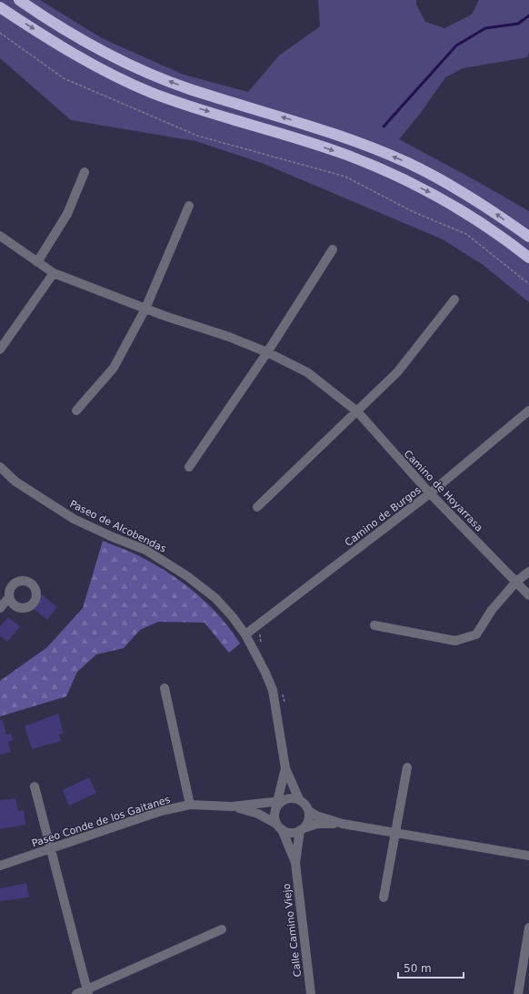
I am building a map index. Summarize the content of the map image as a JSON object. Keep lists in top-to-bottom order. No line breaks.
{"streets":{"street":["Camino de Hoyarrasa","Camino de Burgos","Paseo de Alcobendas","Paseo Conde de los Gaitanes","Calle Camino Viejo"]},"crossings":[["Camino de Hoyarrasa","Camino de Burgos"],["Camino de Burgos","Paseo de Alcobendas"],["Paseo de Alcobendas","Paseo Conde de los Gaitanes"],["Paseo de Alcobendas","Calle Camino Viejo"],["Paseo Conde de los Gaitanes","Calle Camino Viejo"]],"scale_bar":"50 m"}
